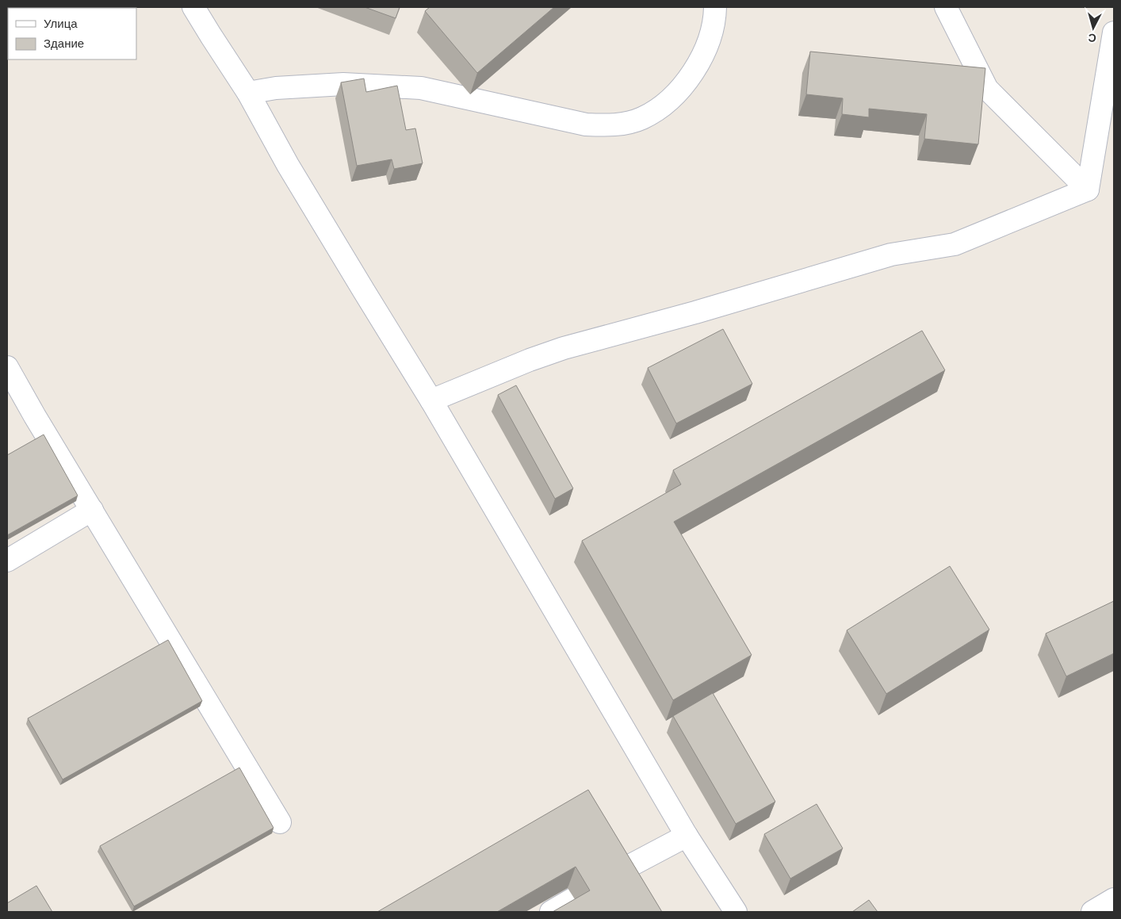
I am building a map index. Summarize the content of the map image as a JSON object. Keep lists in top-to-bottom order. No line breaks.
{"legend":["Улица","Здание"],"north":"bottom"}
